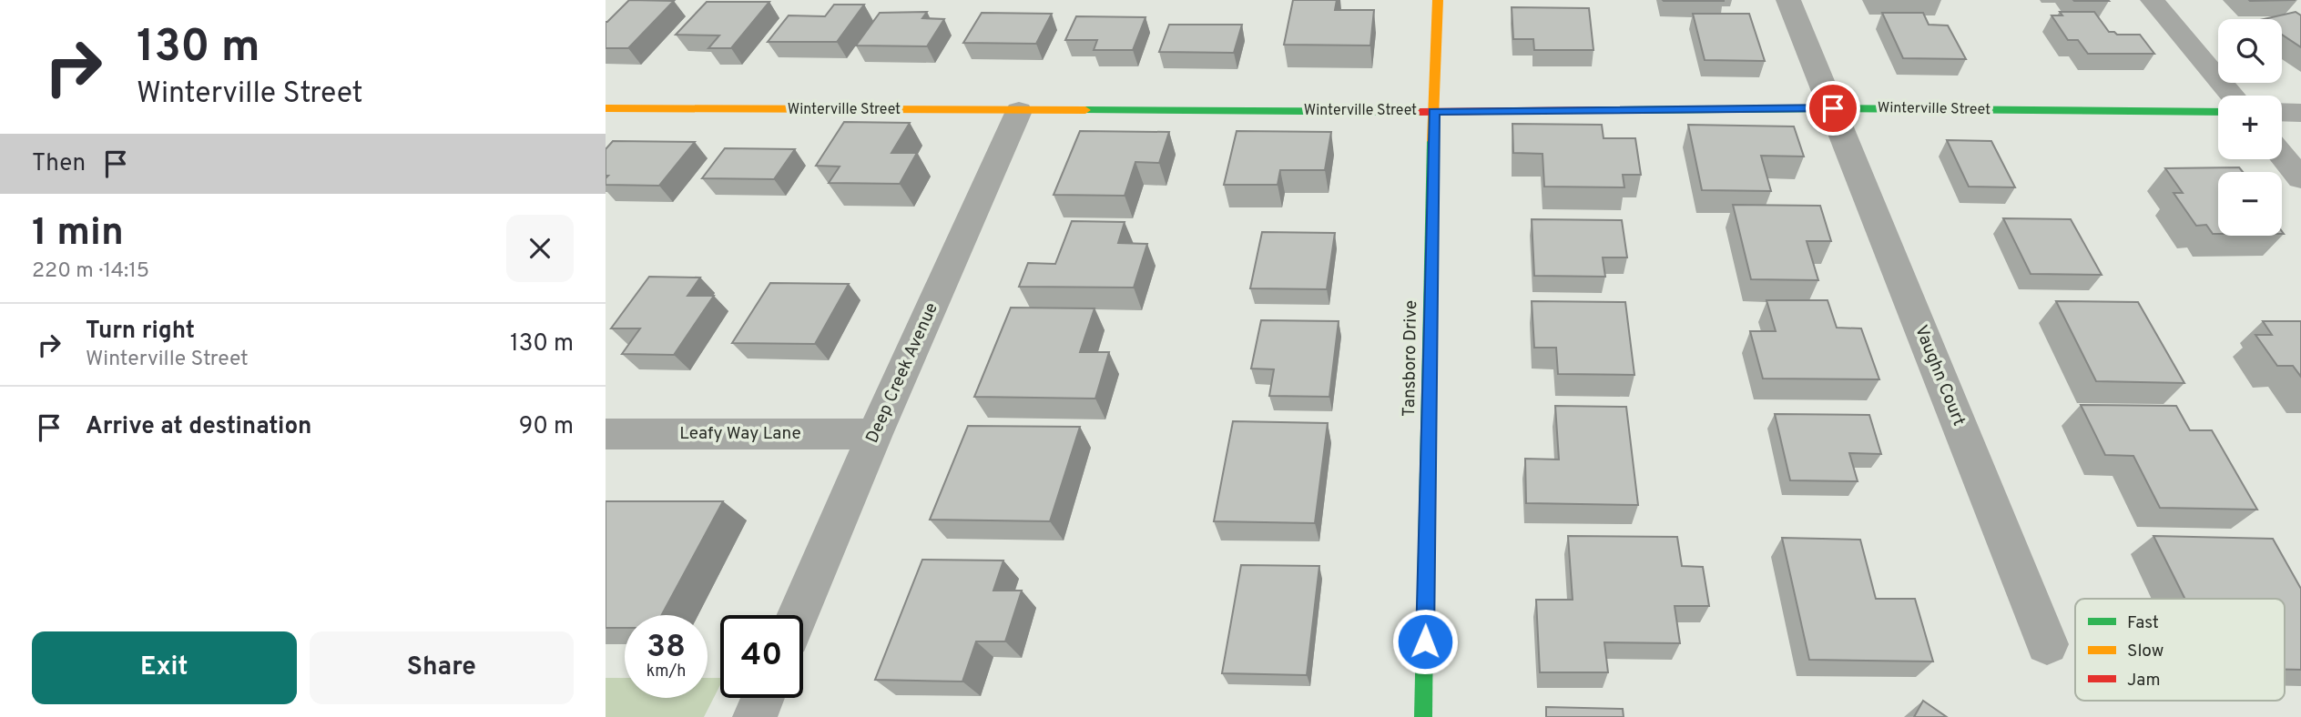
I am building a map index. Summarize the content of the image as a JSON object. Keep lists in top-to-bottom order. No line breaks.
{"streets":{"street":["Winterville Street","Tansboro Drive","Deep Creek Avenue","Vaughn Court","Leafy Way Lane"]},"crossings":[["Winterville Street","Tansboro Drive"],["Winterville Street","Deep Creek Avenue"],["Winterville Street","Vaughn Court"],["Deep Creek Avenue","Leafy Way Lane"]],"legend":["Fast","Slow","Jam"],"page":{"turn":["130 m","Winterville Street"],"map_buttons":["+","−"],"then":"Then","heading":["1 min","220 m · 14:15"],"list":[{"name":"Turn right","note":"Winterville Street","value":"130 m"},{"name":"Arrive at destination","value":"90 m"}],"speed":"38 km/h","limit":"40","buttons":["Exit","Share"]}}
